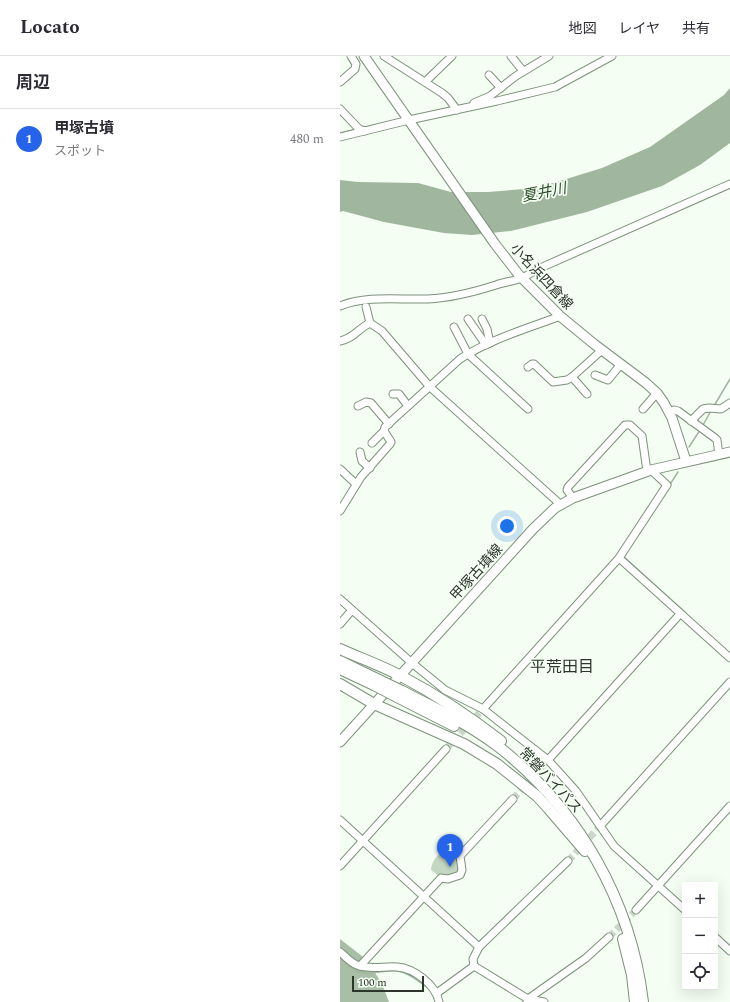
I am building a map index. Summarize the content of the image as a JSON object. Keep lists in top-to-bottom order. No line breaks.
{"streets":{"highway":["常磐バイパス"],"main road":["小名浜四倉線","甲塚古墳線"]},"crossings":[["小名浜四倉線","甲塚古墳線"]],"districts":["平荒田目"],"water":["夏井川"],"scale_bar":"100 m","page":{"header":"Locato","nav":["地図","レイヤ","共有"],"heading":"周辺","list":[{"mark":"1","name":"甲塚古墳","note":"スポット","value":"480 m"}],"pins":"1","map_buttons":["+","−"],"scale":"100 m"}}
